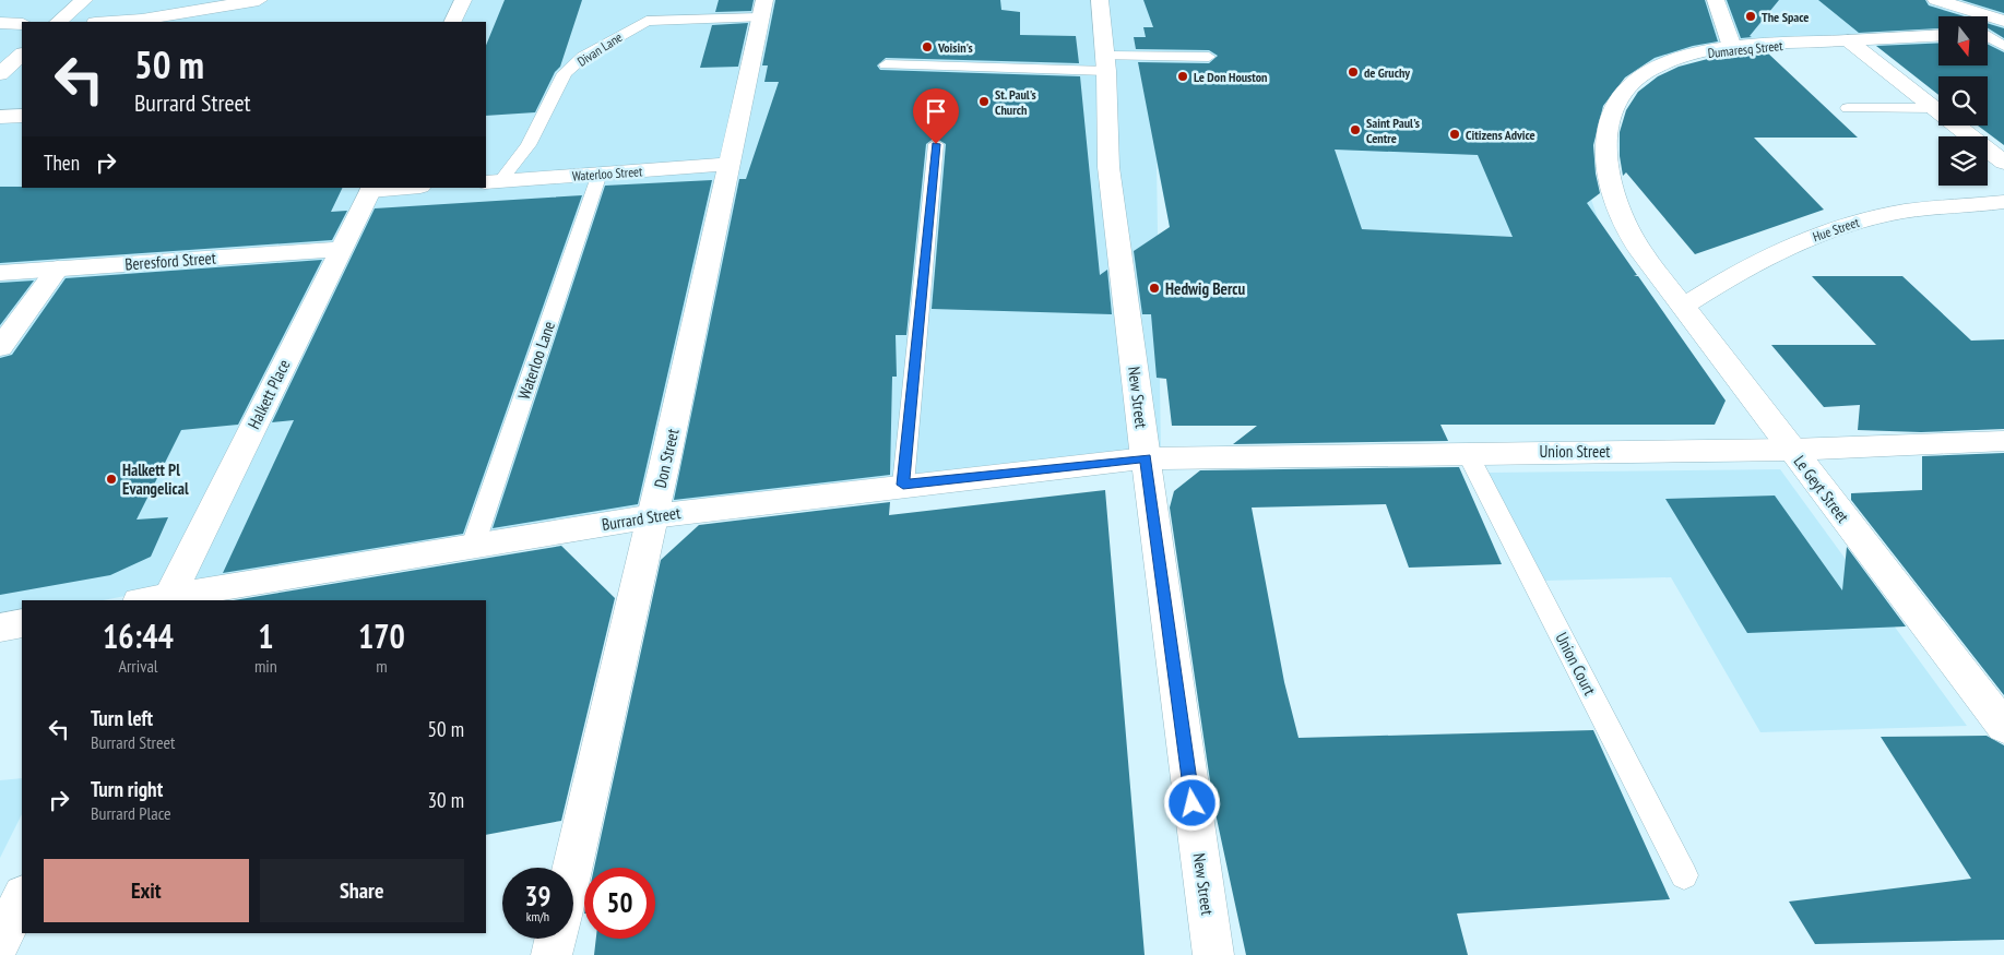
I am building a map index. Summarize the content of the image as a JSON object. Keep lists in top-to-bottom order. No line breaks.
{"streets":{"street":["Dumaresq Street","Waterloo Street","Hue Street","Beresford Street","Halkett Place","New Street","Union Street","Don Street","Le Geyt Street","Burrard Street"],"lane":["Divan Lane","Waterloo Lane","Union Court"]},"crossings":[["Divan Lane","Waterloo Street"],["Divan Lane","Don Street"],["Dumaresq Street","Le Geyt Street"],["Waterloo Street","Waterloo Lane"],["Waterloo Street","Don Street"],["Hue Street","Le Geyt Street"],["Beresford Street","Halkett Place"],["Waterloo Lane","Burrard Street"],["Halkett Place","Burrard Street"],["New Street","Union Street"],["New Street","Burrard Street"],["Union Street","Le Geyt Street"],["Union Street","Burrard Street"],["Union Street","Union Court"],["Don Street","Burrard Street"]],"places":["The Space","Voisin's","de Gruchy","Le Don Houston","St. Paul's Church","Saint Paul's Centre","Citizens Advice","Hedwig Bercu","Halkett Pl Evangelical"],"north":"bottom","page":{"turn":["50 m","Burrard Street"],"then":"Then","eta":["16:44","Arrival","1","min","170","m"],"list":[{"name":"Turn left","note":"Burrard Street","value":"50 m"},{"name":"Turn right","note":"Burrard Place","value":"30 m"}],"buttons":["Exit","Share"],"speed":"39 km/h","limit":"50"}}
